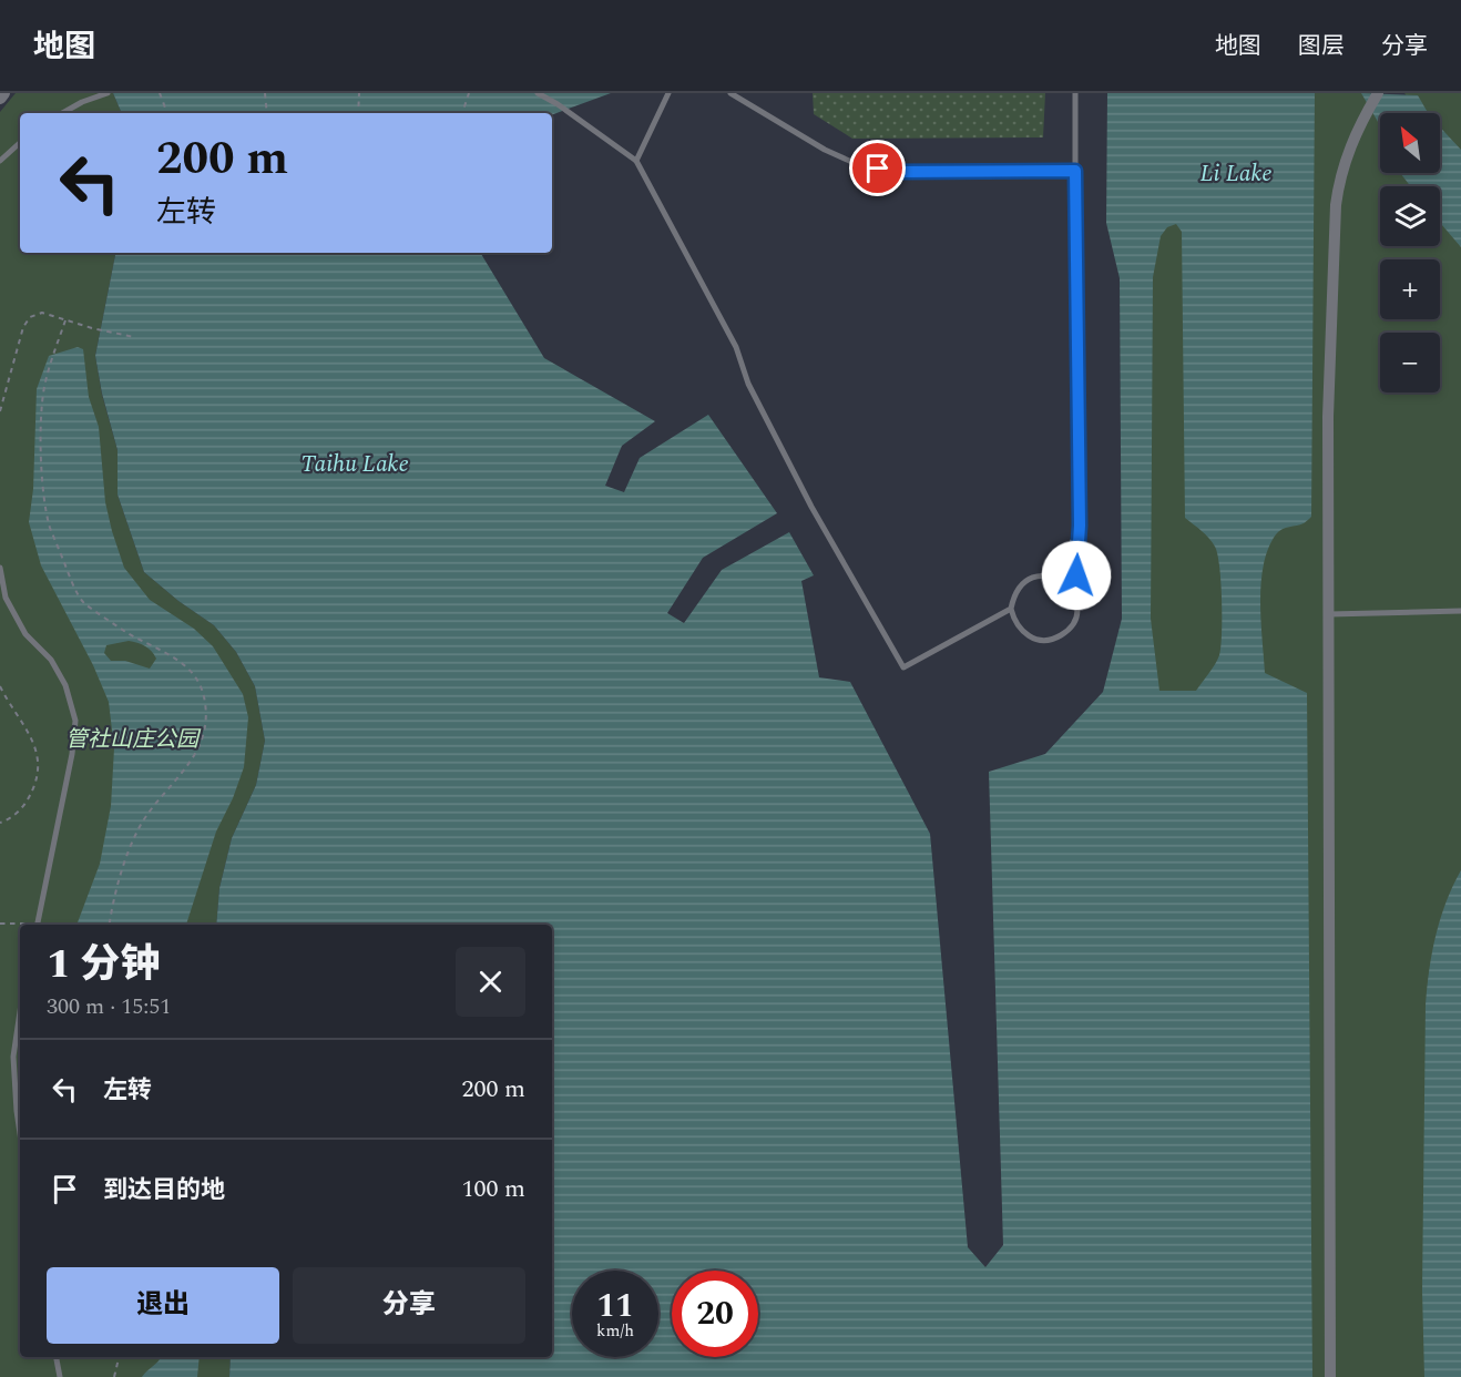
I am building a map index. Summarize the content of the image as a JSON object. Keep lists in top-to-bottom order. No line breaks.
{"water":["Li Lake","Taihu Lake"],"parks":["管社山庄公园"],"north":"top left","page":{"header":"地图","nav":["地图","图层","分享"],"map_buttons":["+","−"],"turn":["200 m","左转"],"heading":["1 分钟","300 m · 15:51"],"list":[{"name":"左转","value":"200 m"},{"name":"到达目的地","value":"100 m"}],"buttons":["退出","分享"],"speed":"11 km/h","limit":"20"}}
